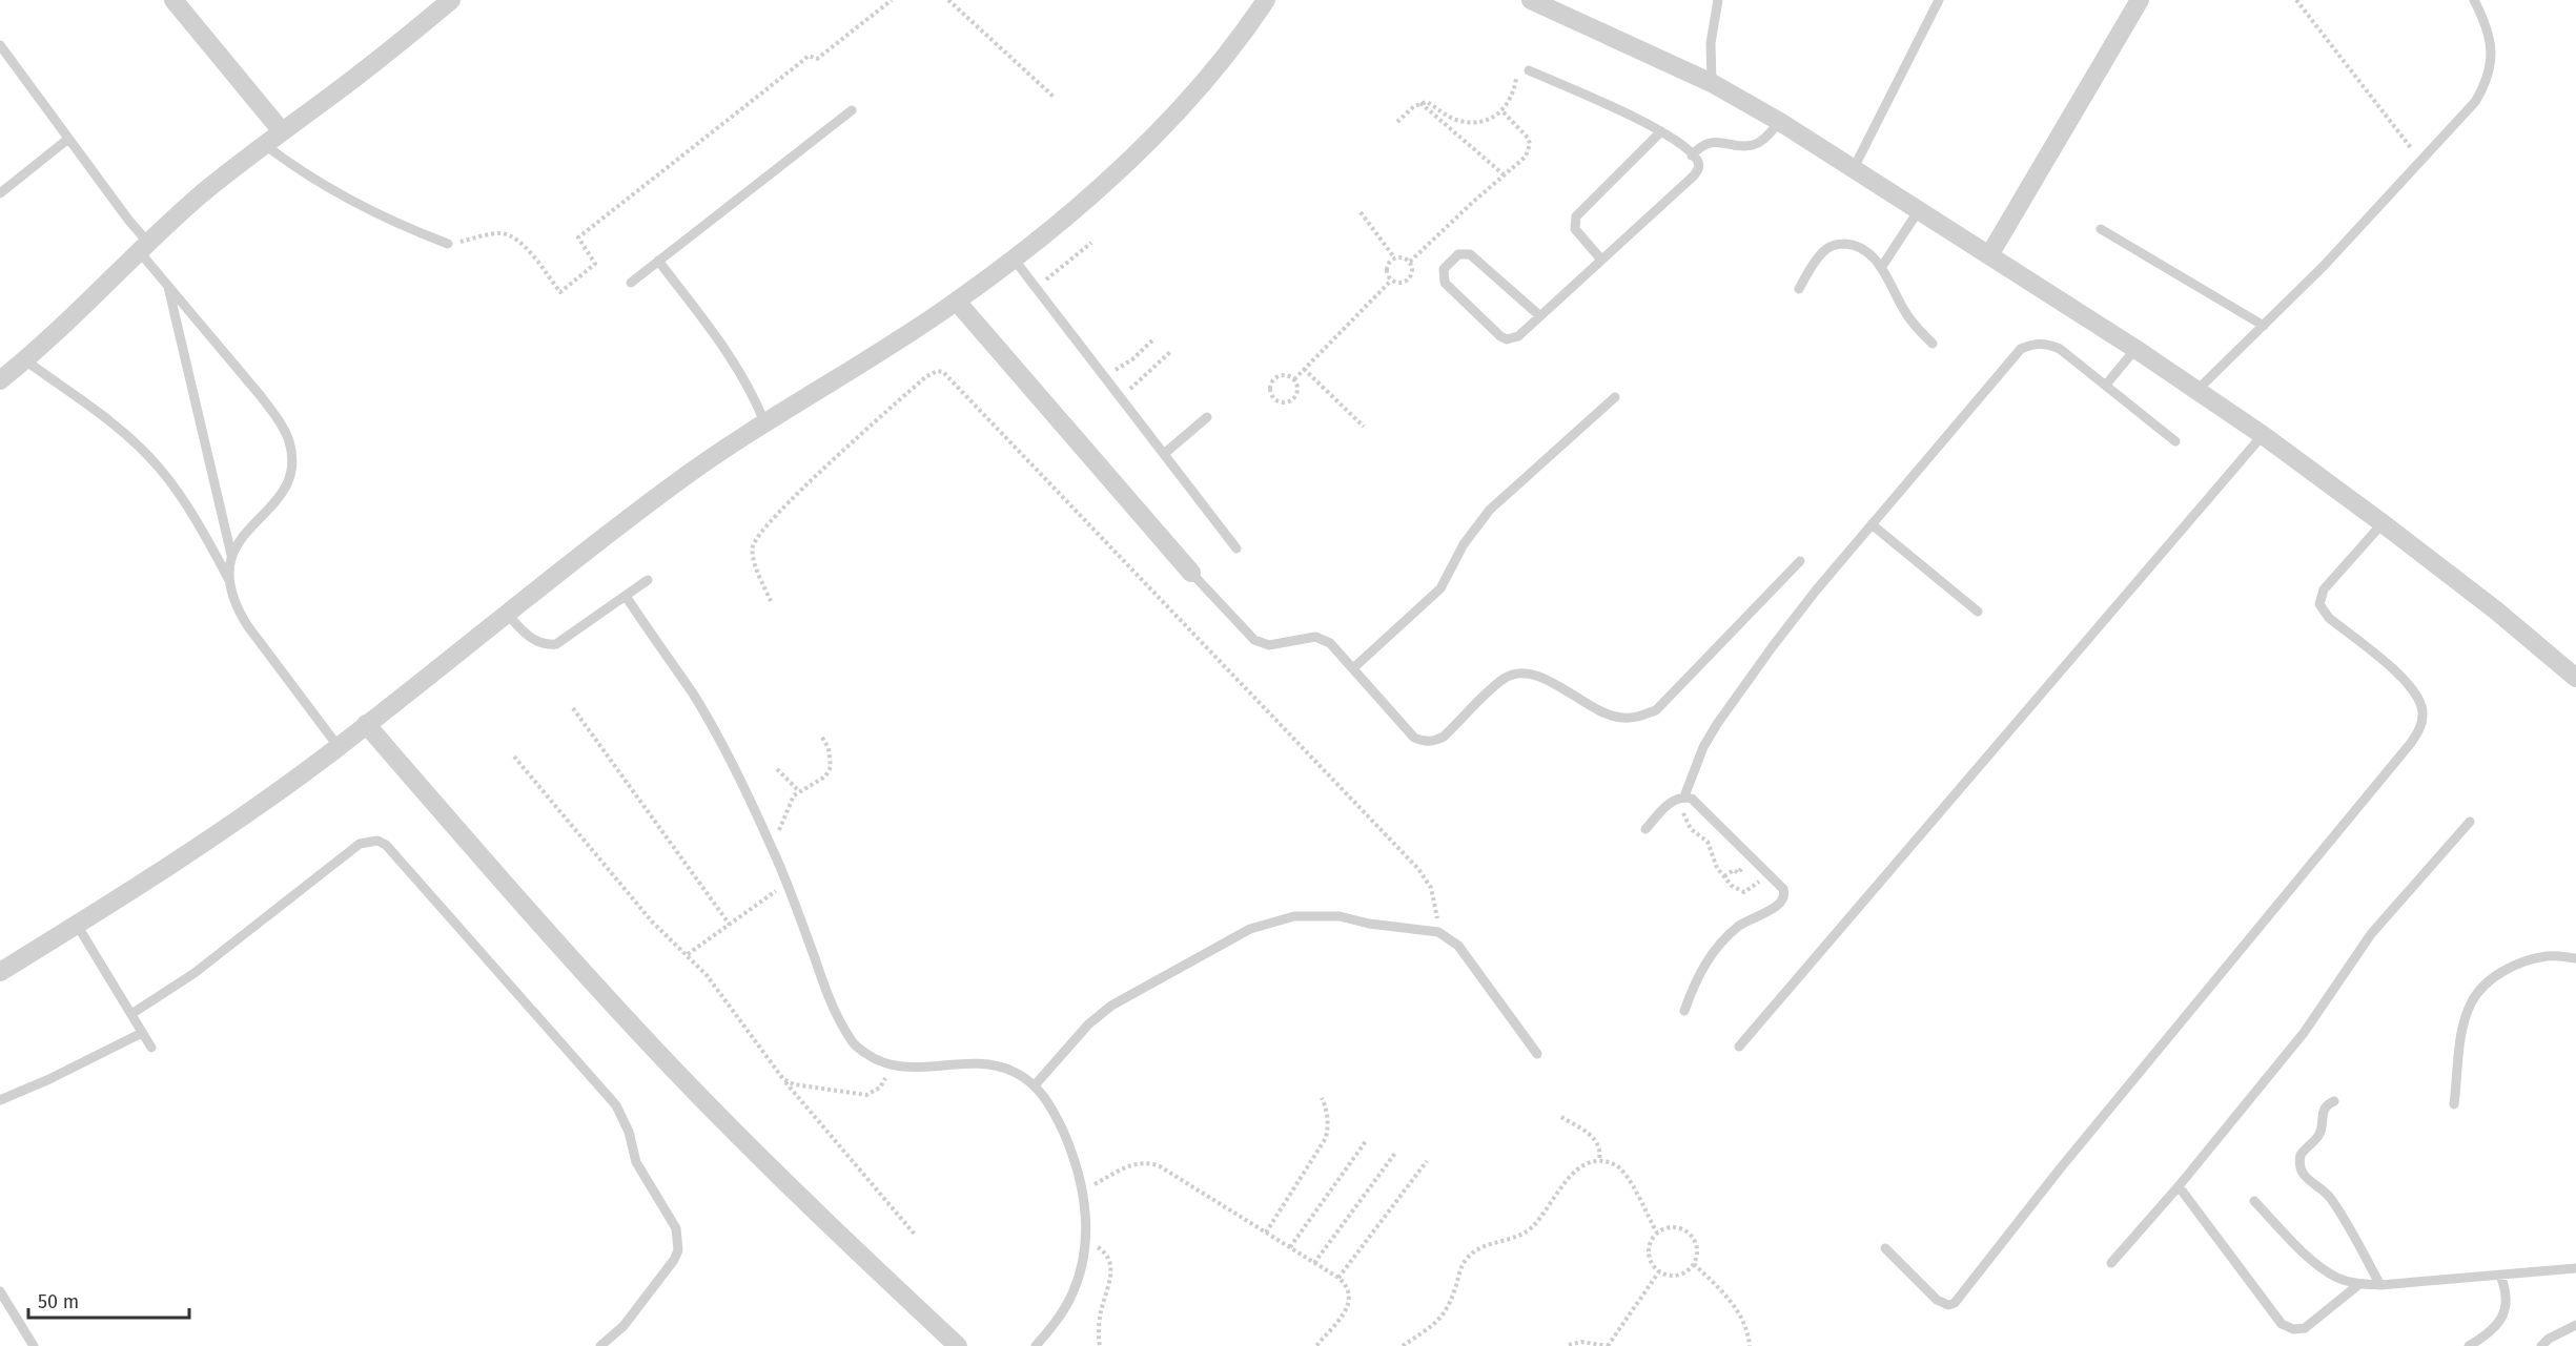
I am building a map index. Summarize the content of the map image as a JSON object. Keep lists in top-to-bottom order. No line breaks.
{"scale_bar":"50 m"}
